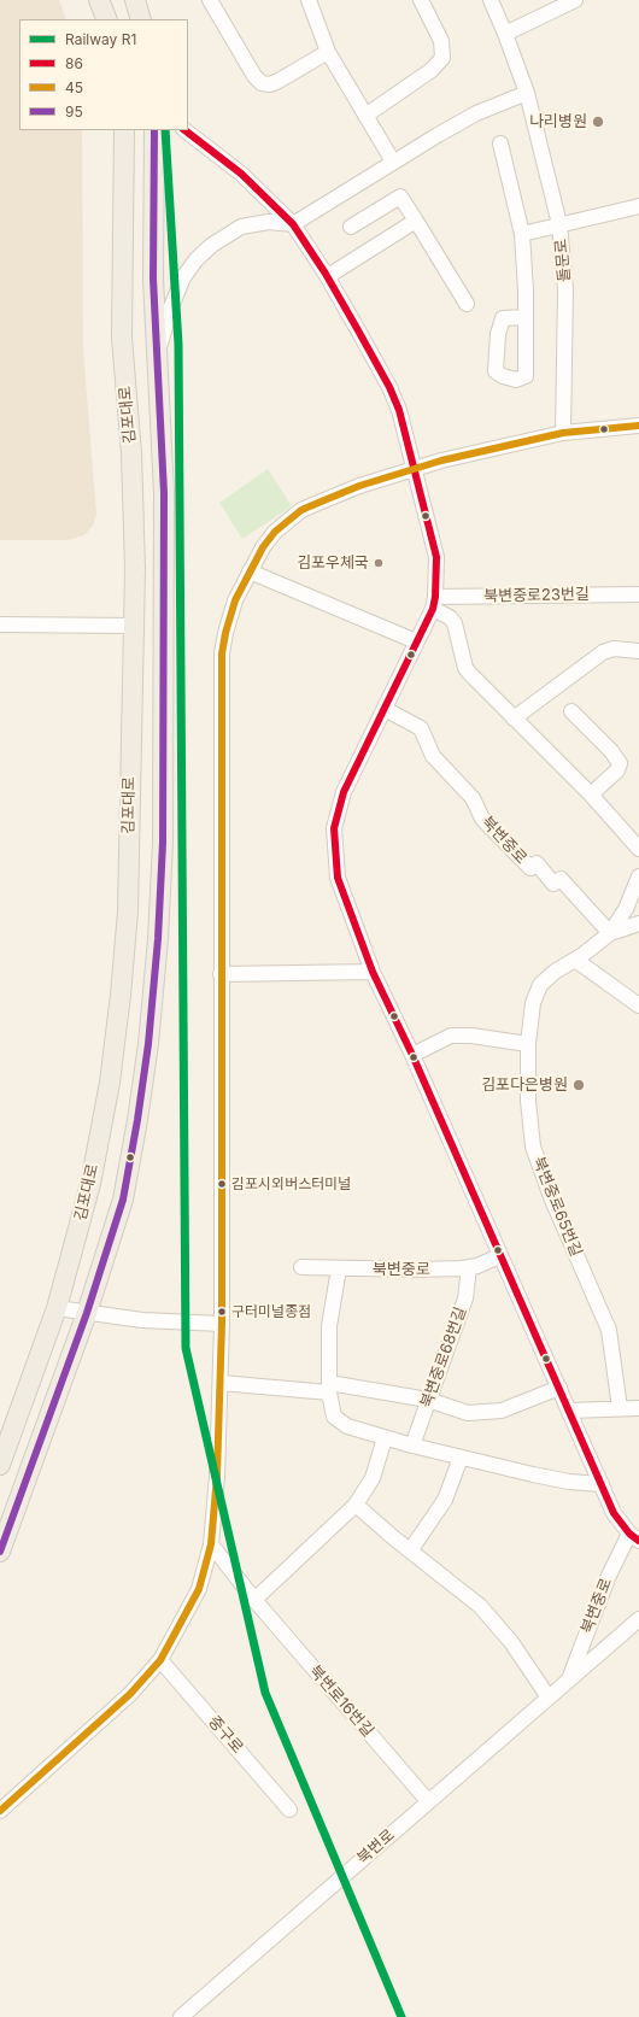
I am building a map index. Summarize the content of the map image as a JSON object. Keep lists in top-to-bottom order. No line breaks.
{"streets":{"main road":["김포대로"],"street":["돌문로","북변중로23번길","북변중로","북변중로65번길","북변중로68번길","북변로16번길","중구로","북변로"]},"crossings":[["북변중로23번길","북변중로"],["북변중로","북변중로65번길"],["북변중로","북변중로68번길"],["북변중로","북변로"],["북변로16번길","북변로"]],"places":["나리병원","김포우체국","김포다은병원","김포시외버스터미널","구터미널종점"],"lines":["rail line R1","transit line 86","transit line 95","transit line 45"],"legend":["Railway R1","86","45","95"]}
